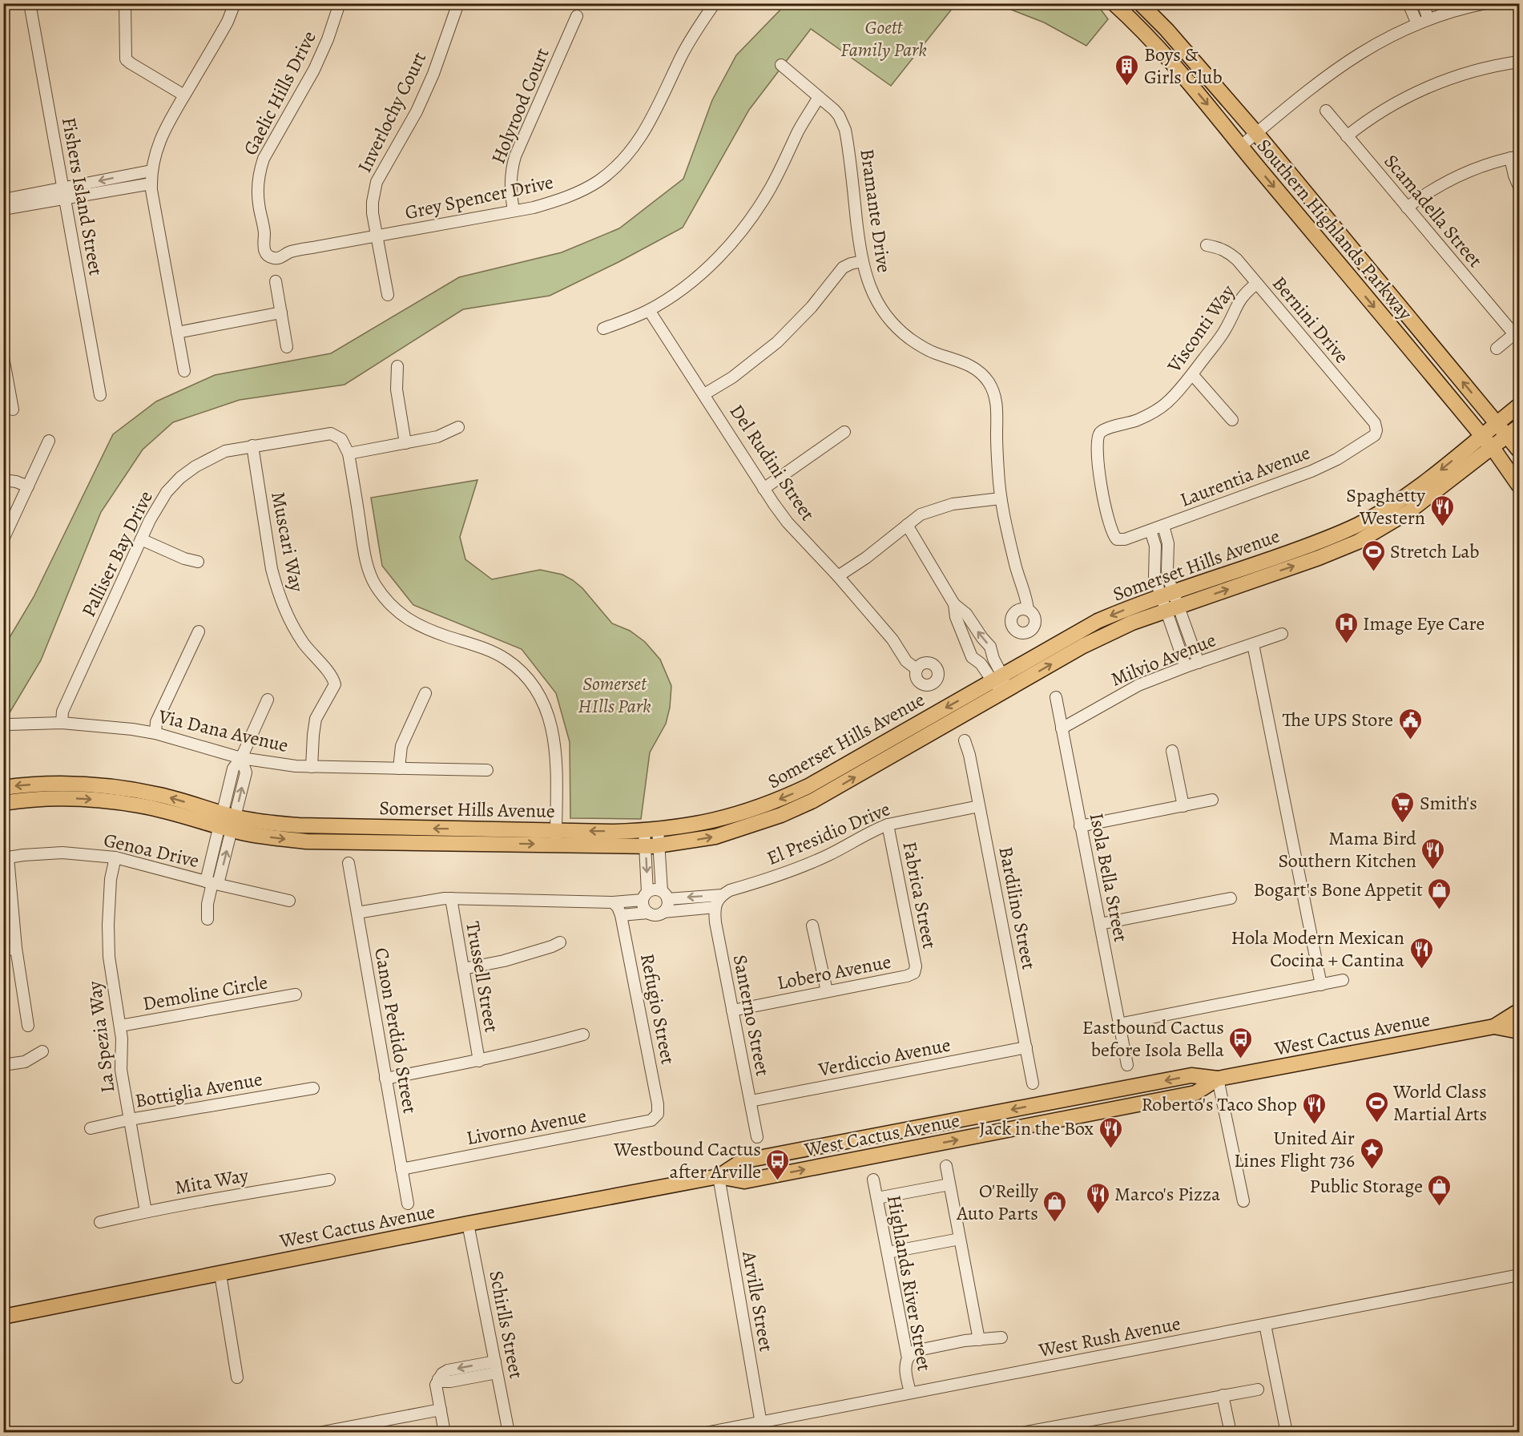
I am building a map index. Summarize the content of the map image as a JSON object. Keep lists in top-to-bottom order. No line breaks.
{"streets":{"main road":["Southern Highlands Parkway","Somerset Hills Avenue","West Cactus Avenue"],"street":["Gaelic Hills Drive","Holyrood Court","Inverlochy Court","Fishers Island Street","Grey Spencer Drive","Bramante Drive","Scamadella Street","Bernini Drive","Visconti Way","Del Rudini Street","Laurentia Avenue","Muscari Way","Palliser Bay Drive","Milvio Avenue","Via Dana Avenue","El Presidio Drive","Genoa Drive","Isola Bella Street","Fabrica Street","Bardilino Street","Lobero Avenue","Trussell Street","Demoline Circle","Refugio Street","Santerno Street","Canon Perdido Street","La Spezia Way","Verdiccio Avenue","Bottiglia Avenue","Livorno Avenue","Mita Way","Highlands River Street","Arville Street","Schirlls Street","West Rush Avenue"]},"crossings":[["Gaelic Hills Drive","Grey Spencer Drive"],["Holyrood Court","Grey Spencer Drive"],["Inverlochy Court","Grey Spencer Drive"],["Southern Highlands Parkway","Somerset Hills Avenue"],["Bernini Drive","Visconti Way"],["Bernini Drive","Laurentia Avenue"],["Visconti Way","Laurentia Avenue"],["Muscari Way","Palliser Bay Drive"],["Muscari Way","Via Dana Avenue"],["Palliser Bay Drive","Via Dana Avenue"],["Milvio Avenue","Isola Bella Street"],["El Presidio Drive","Fabrica Street"],["El Presidio Drive","Bardilino Street"],["El Presidio Drive","Santerno Street"],["Genoa Drive","La Spezia Way"],["Fabrica Street","Lobero Avenue"],["Bardilino Street","Verdiccio Avenue"],["Lobero Avenue","Santerno Street"],["Demoline Circle","La Spezia Way"],["Refugio Street","Livorno Avenue"],["Santerno Street","Verdiccio Avenue"],["Canon Perdido Street","Livorno Avenue"],["West Cactus Avenue","Arville Street"],["West Cactus Avenue","Schirlls Street"],["La Spezia Way","Bottiglia Avenue"],["La Spezia Way","Mita Way"],["Highlands River Street","West Rush Avenue"],["Arville Street","West Rush Avenue"]],"parks":["Goett Family Park","Somerset HIlls Park"],"places":{"building":["Boys & Girls Club"],"restaurant":["Spaghetty Western","Mama Bird Southern Kitchen","Hola Modern Mexican Cocina + Cantina","Roberto's Taco Shop","Jack in the Box","Marco's Pizza"],"sports":["Stretch Lab","World Class Martial Arts"],"hospital":["Image Eye Care"],"public building":["The UPS Store"],"supermarket":["Smith's"],"shop":["Bogart's Bone Appetit","Public Storage","O'Reilly Auto Parts"],"bus stop":["Eastbound Cactus before Isola Bella","Westbound Cactus after Arville"],"place":["United Air Lines Flight 736"]}}
